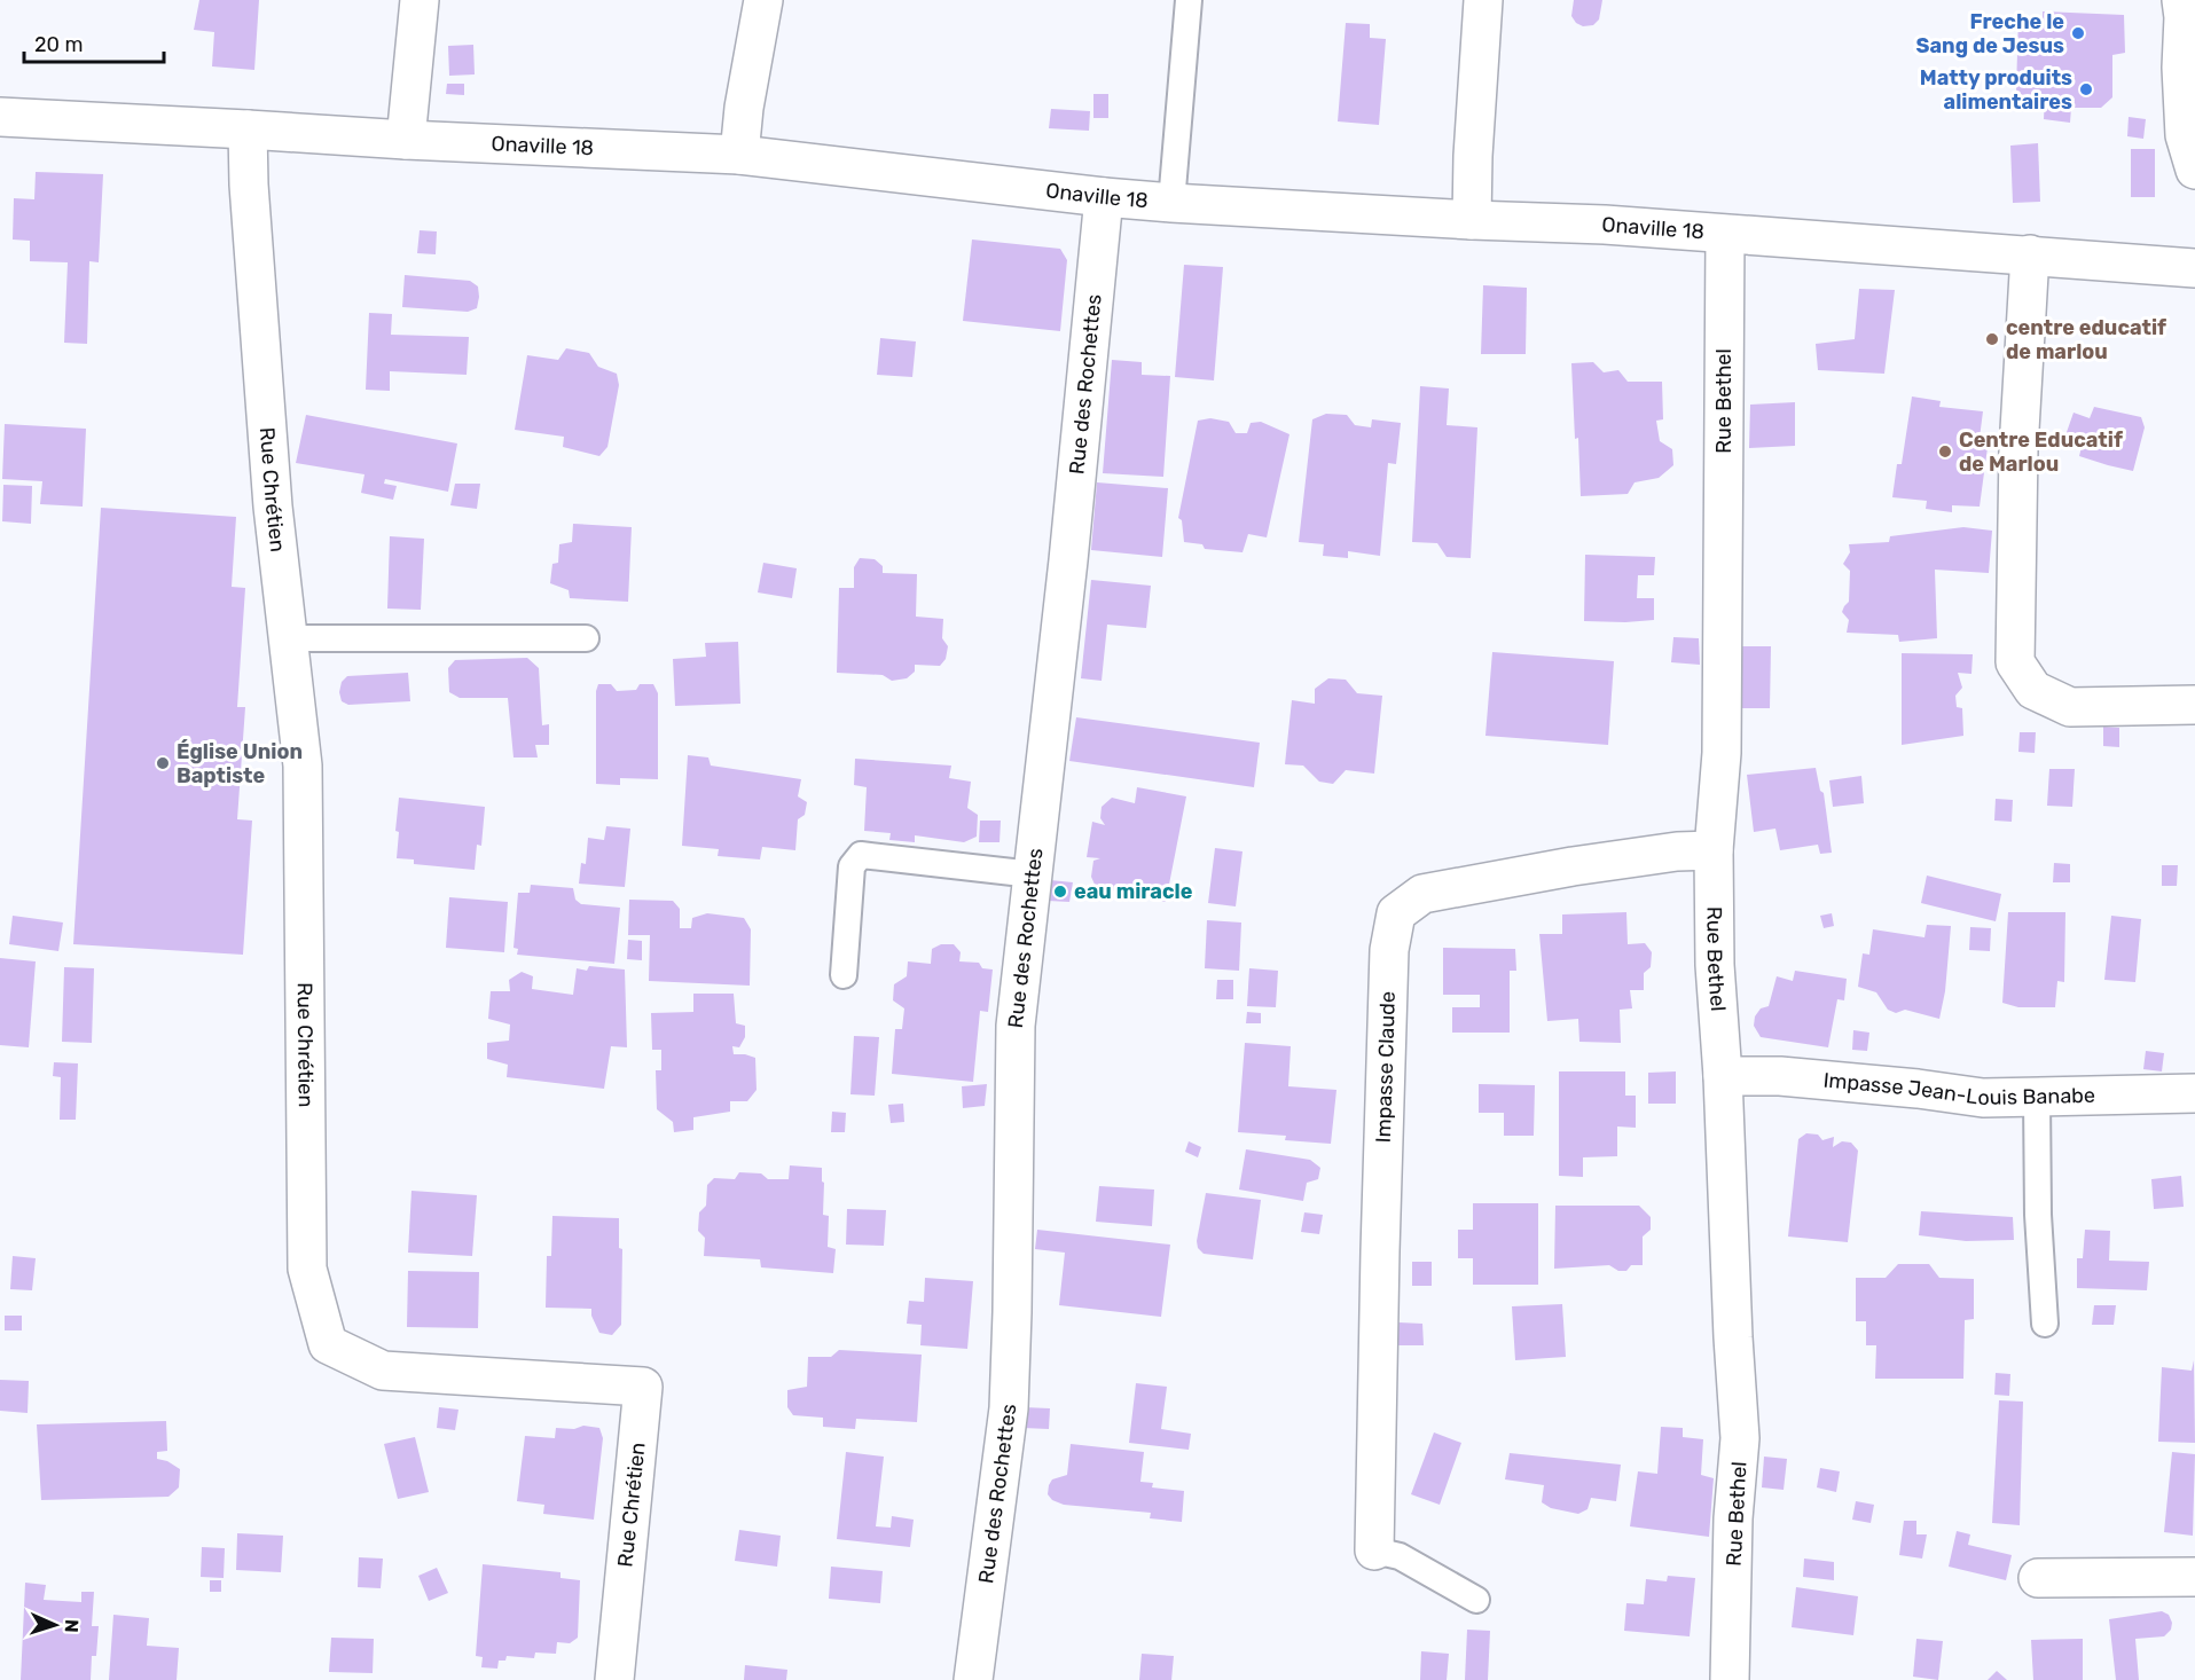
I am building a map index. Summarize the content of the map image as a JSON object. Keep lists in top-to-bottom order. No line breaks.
{"streets":{"street":["Onaville 18","Rue des Rochettes","Rue Bethel","Rue Chrétien","Impasse Claude","Impasse Jean-Louis Banabe"]},"crossings":[["Onaville 18","Rue des Rochettes"],["Onaville 18","Rue Bethel"],["Onaville 18","Rue Chrétien"],["Rue Bethel","Impasse Claude"],["Rue Bethel","Impasse Jean-Louis Banabe"]],"places":["Freche le Sang de Jesus","Matty produits alimentaires","centre educatif de marlou","Centre Educatif de Marlou","Église Union Baptiste","eau miracle"],"scale_bar":"20 m","north":"right"}
